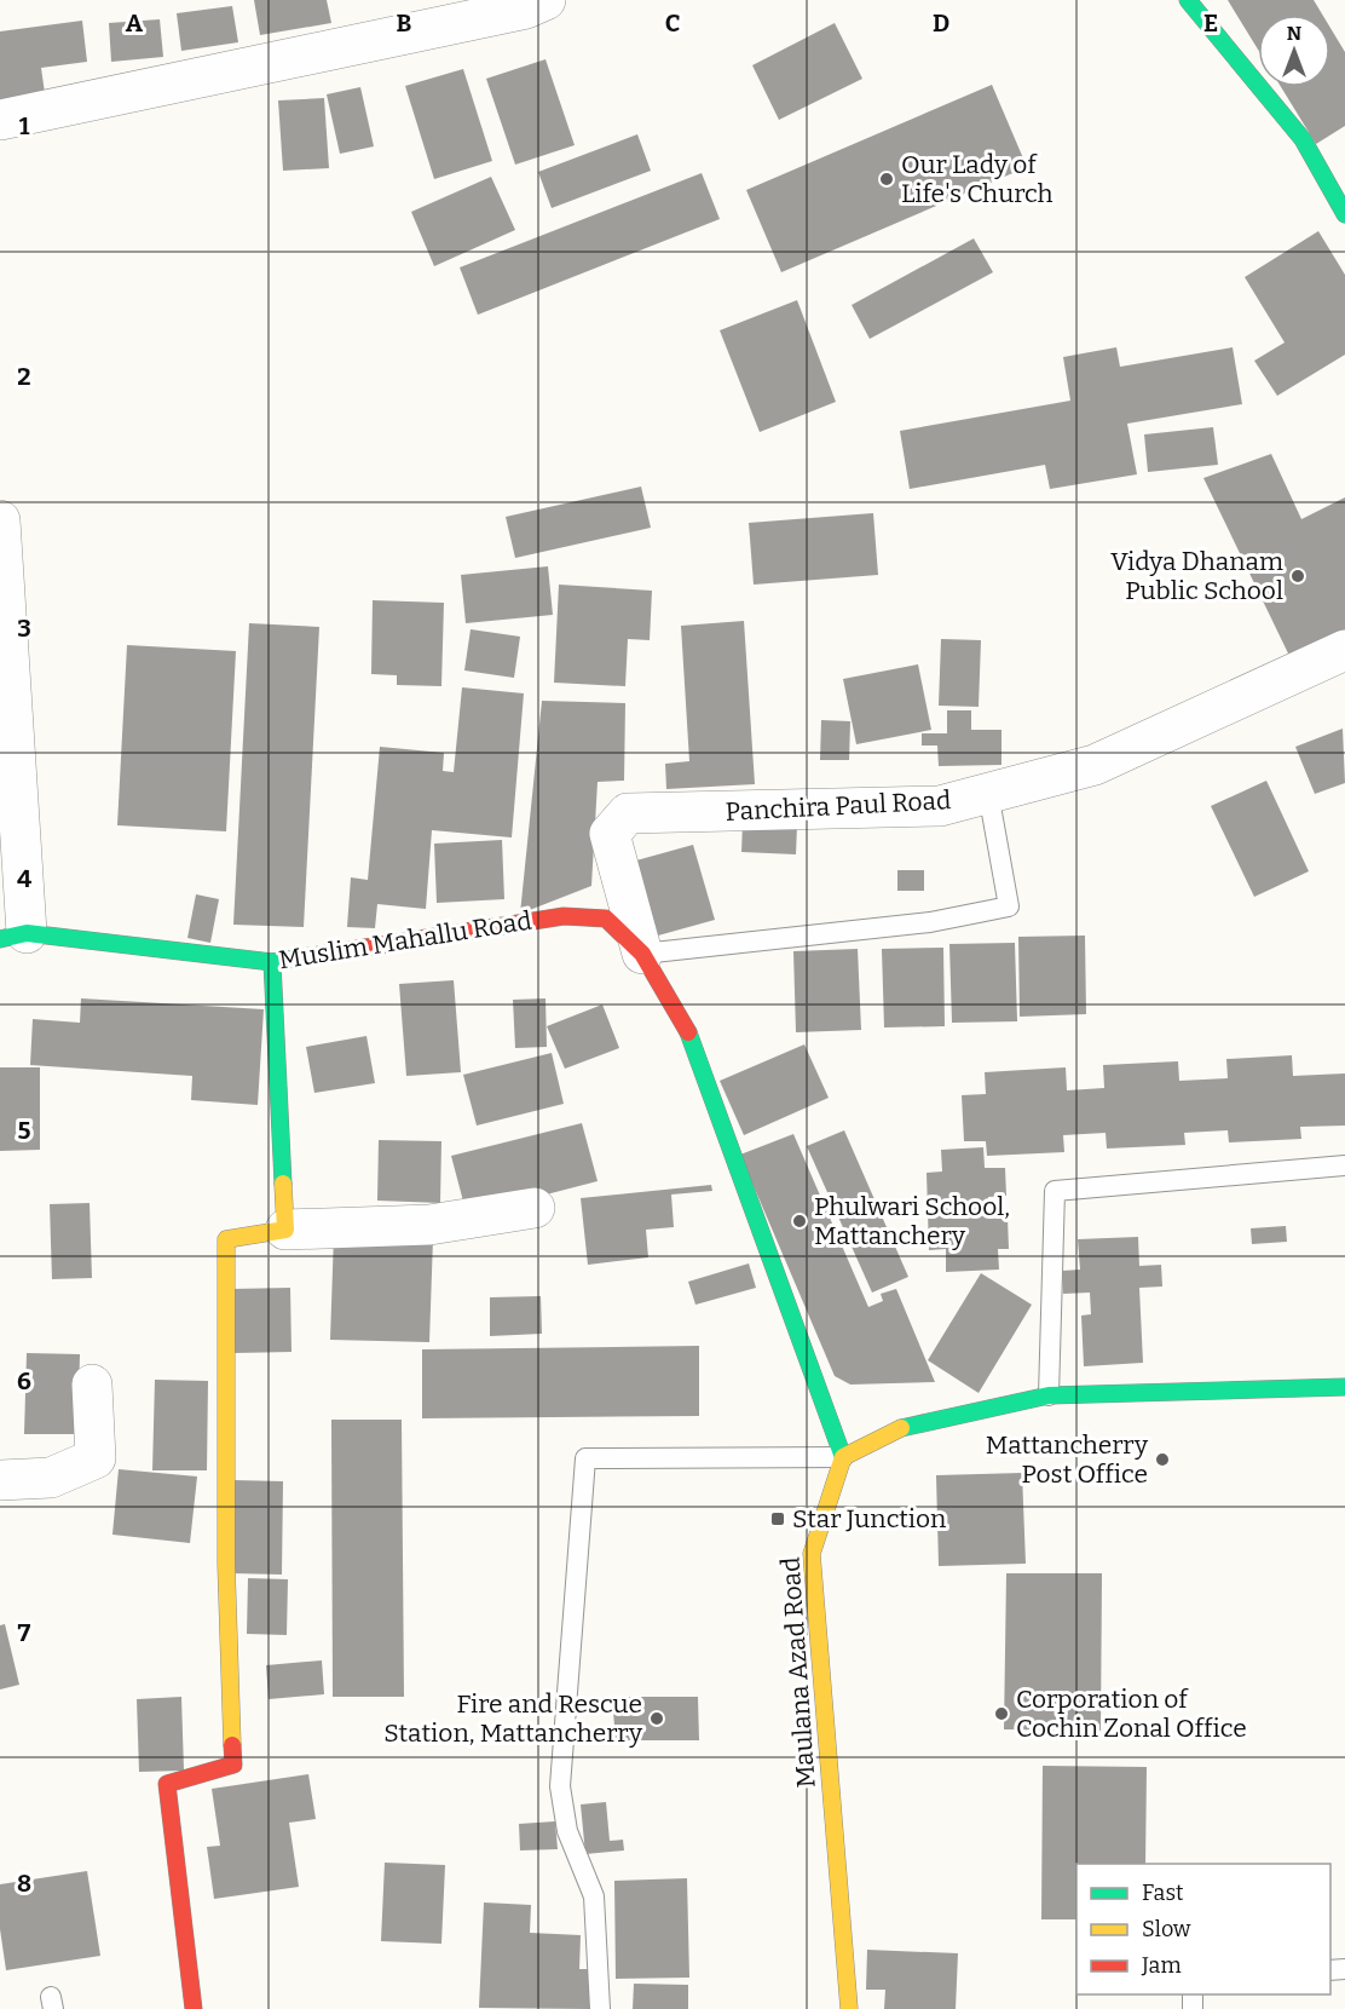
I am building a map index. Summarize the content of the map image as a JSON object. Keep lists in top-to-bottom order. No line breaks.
{"streets":{"street":["Panchira Paul Road","Muslim Mahallu Road","Maulana Azad Road"]},"crossings":[["Panchira Paul Road","Muslim Mahallu Road"],["Muslim Mahallu Road","Maulana Azad Road"]],"places":{"other":["Our Lady of Life's Church","Vidya Dhanam Public School","Phulwari School, Mattanchery","Mattancherry Post Office","Corporation of Cochin Zonal Office","Fire and Rescue Station, Mattancherry"],"transit":["Star Junction"]},"legend":["Fast","Slow","Jam"],"north":"top","grid":{"columns":["A","B","C","D","E"],"rows":["1","2","3","4","5","6","7","8"]}}
